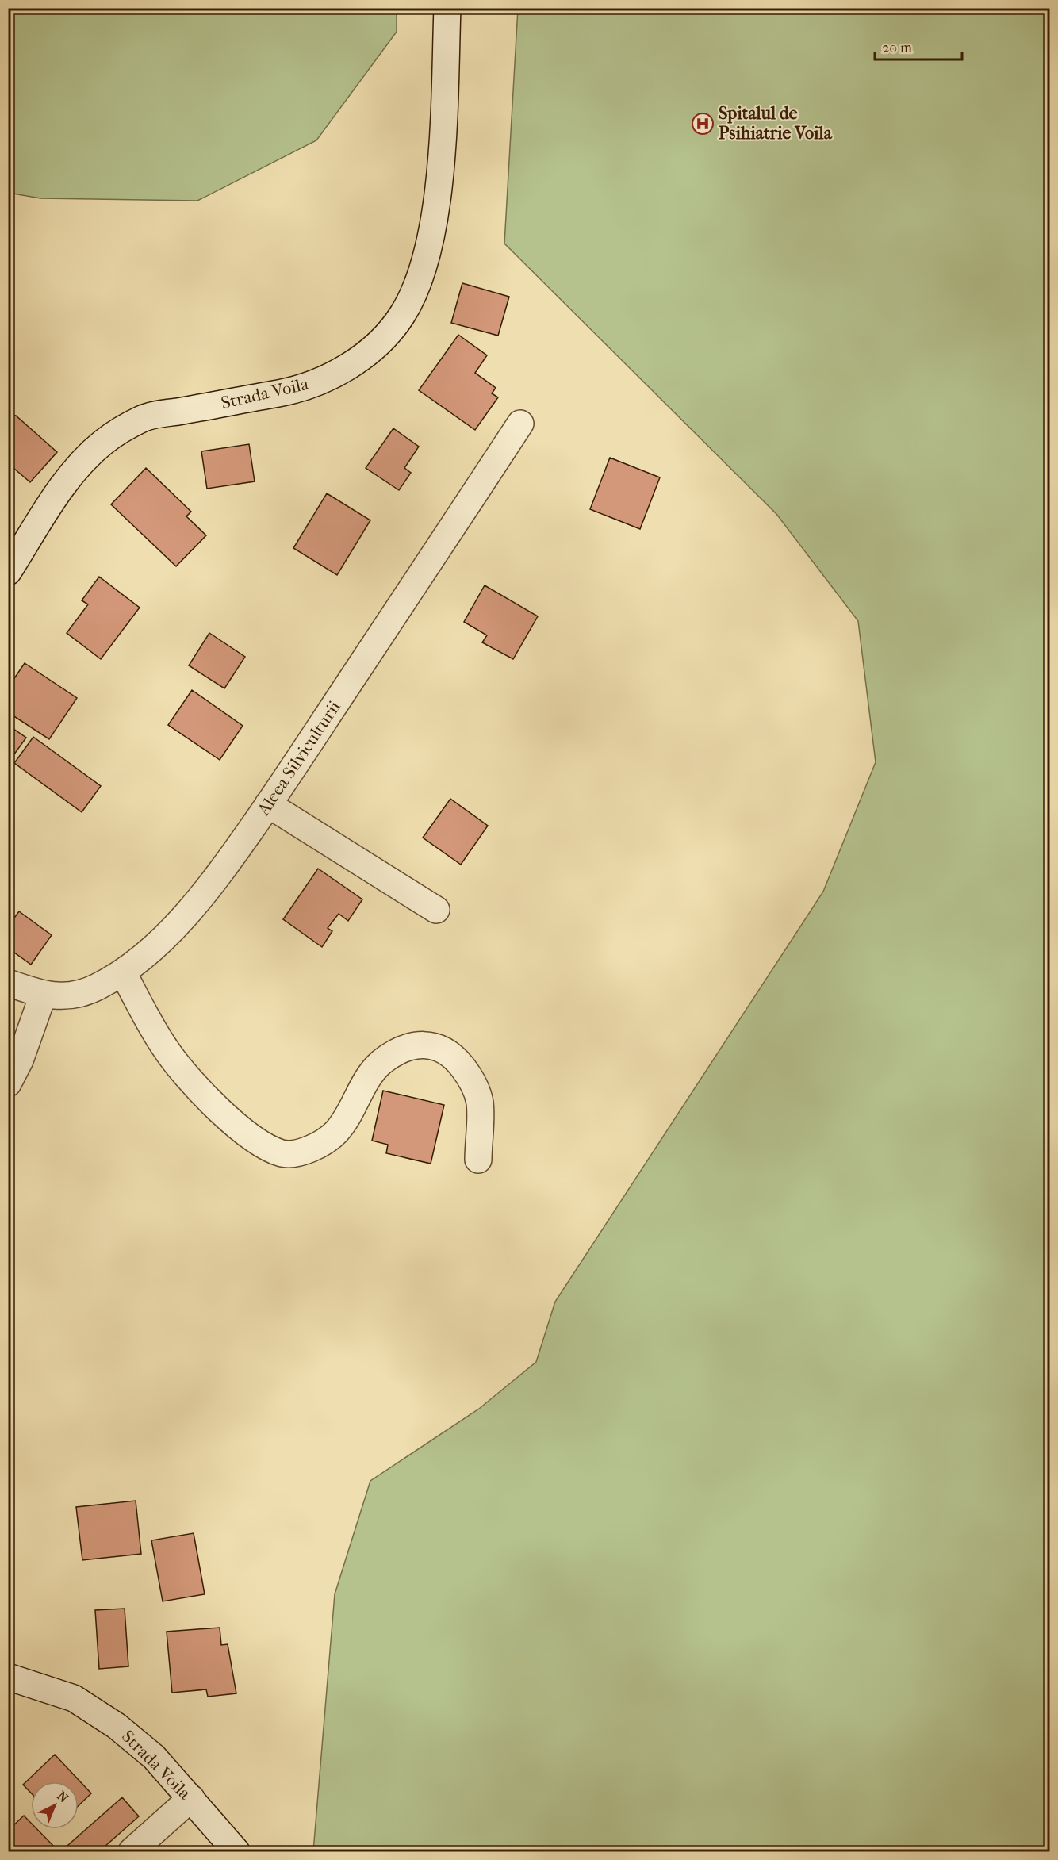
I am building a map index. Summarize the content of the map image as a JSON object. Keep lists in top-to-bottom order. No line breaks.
{"streets":{"street":["Strada Voila","Aleea Silviculturii"]},"places":{"hospital":["Spitalul de Psihiatrie Voila"]},"scale_bar":"20 m","north":"top right"}
